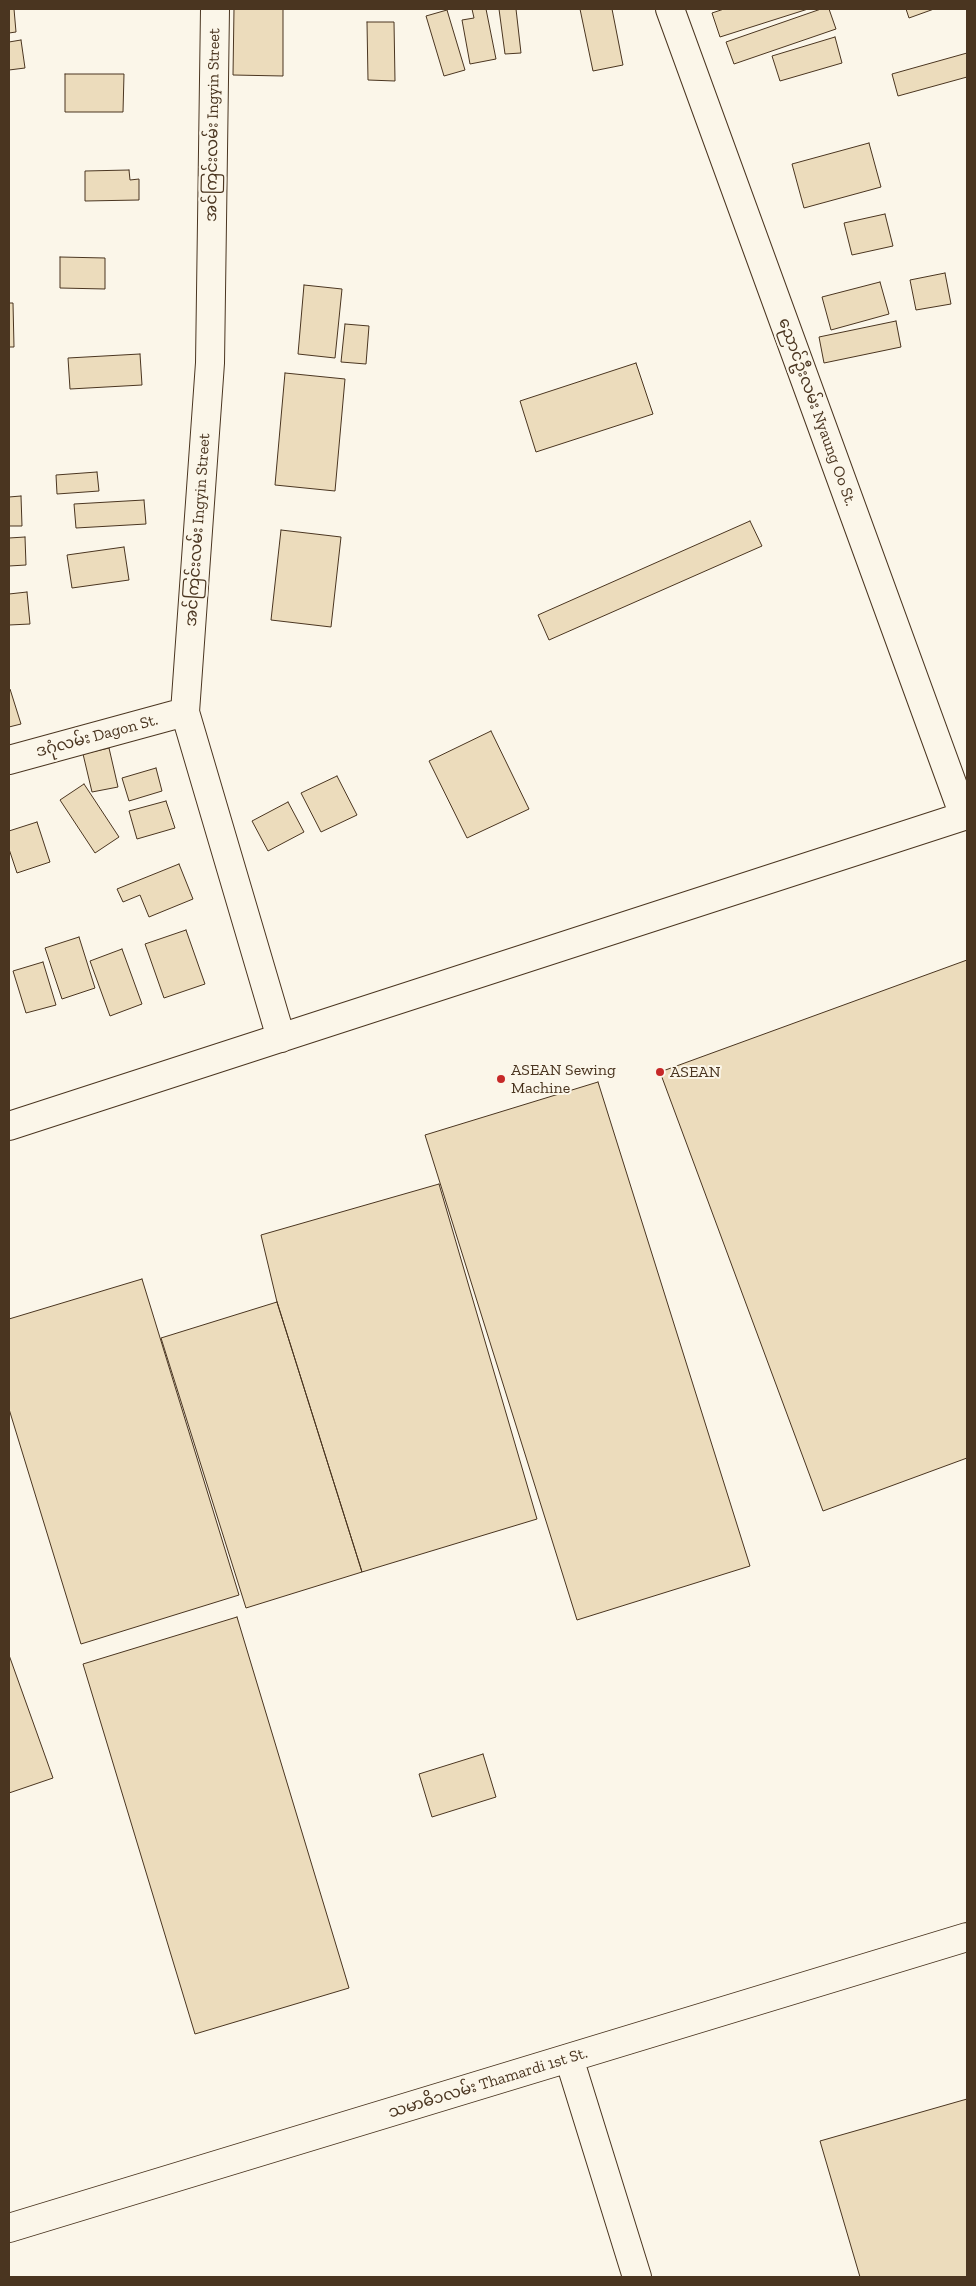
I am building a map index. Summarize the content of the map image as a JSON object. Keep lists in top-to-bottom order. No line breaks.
{"streets":{"street":["အင်ကြင်းလမ်း Ingyin Street","ညောင်ဦးလမ်း Nyaung Oo St.","ဒဂုံလမ်း Dagon St.","သမာဓိ၁လမ်း Thamardi 1st St."]},"crossings":[["အင်ကြင်းလမ်း Ingyin Street","ဒဂုံလမ်း Dagon St."]],"places":["ASEAN","ASEAN Sewing Machine"]}
